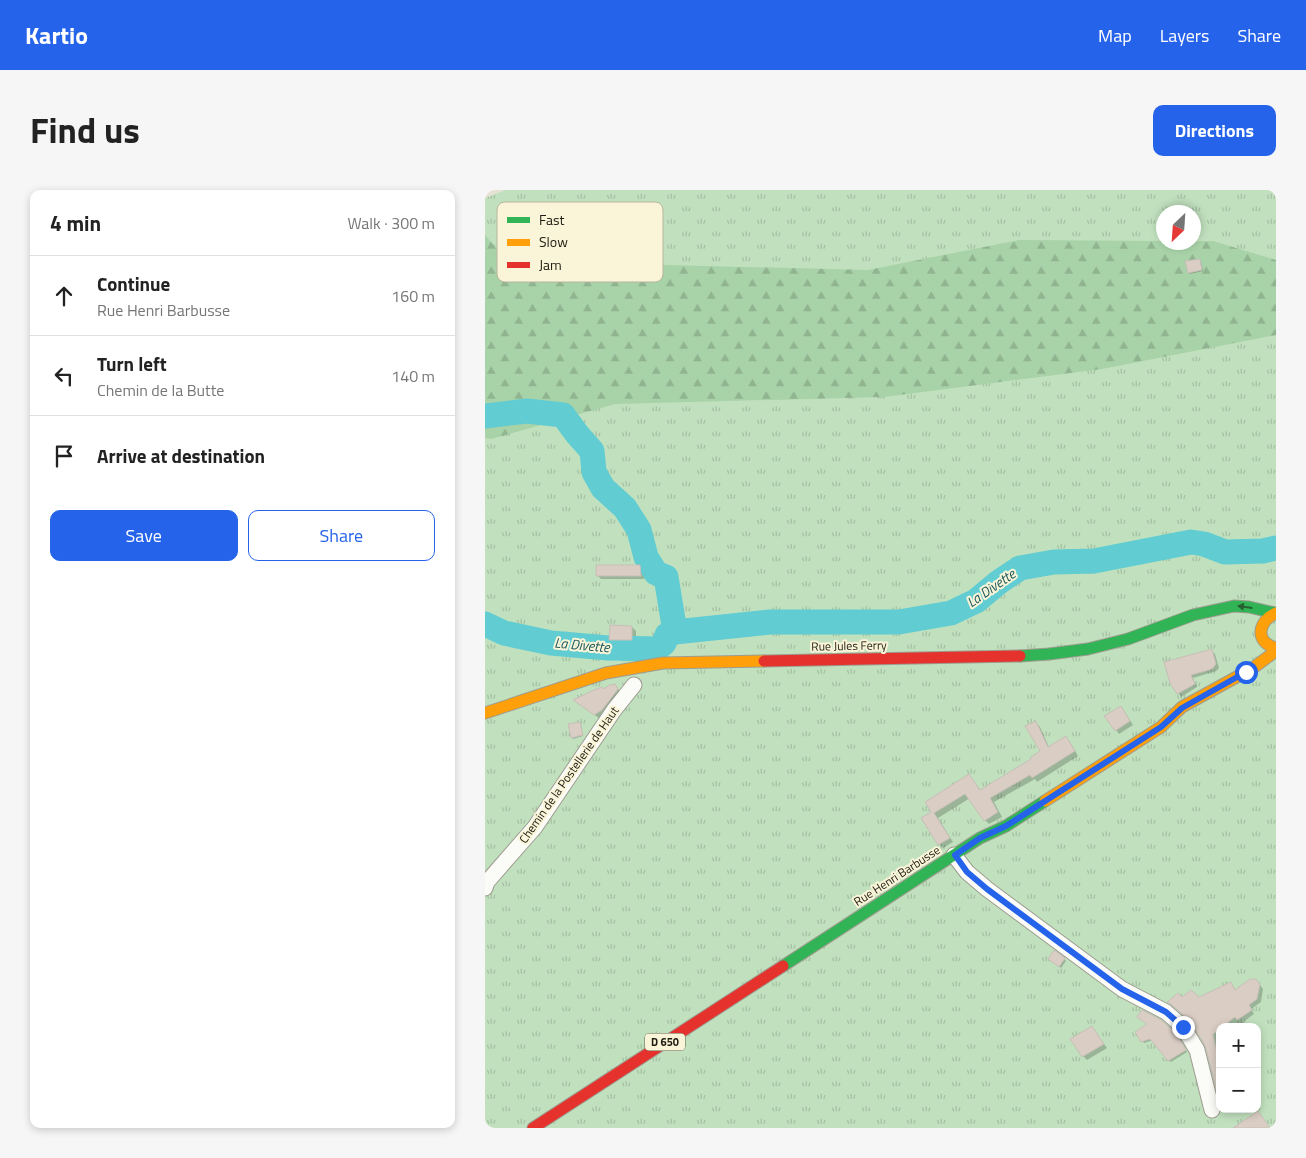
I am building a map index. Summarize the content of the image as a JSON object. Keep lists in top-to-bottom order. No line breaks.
{"streets":{"main road":["Rue Jules Ferry","Rue Henri Barbusse","D 650"],"street":["Chemin de la Postellerie de Haut"]},"water":["La Divette"],"legend":["Fast","Slow","Jam"],"north":"bottom left","page":{"header":"Kartio","nav":["Map","Layers","Share"],"title":"Find us","buttons":["Directions",["Save","Share"]],"heading":["4 min","Walk · 300 m"],"list":[["Continue","Rue Henri Barbusse","160 m"],["Turn left","Chemin de la Butte","140 m"],"Arrive at destination"],"map_buttons":["+","−"]}}
